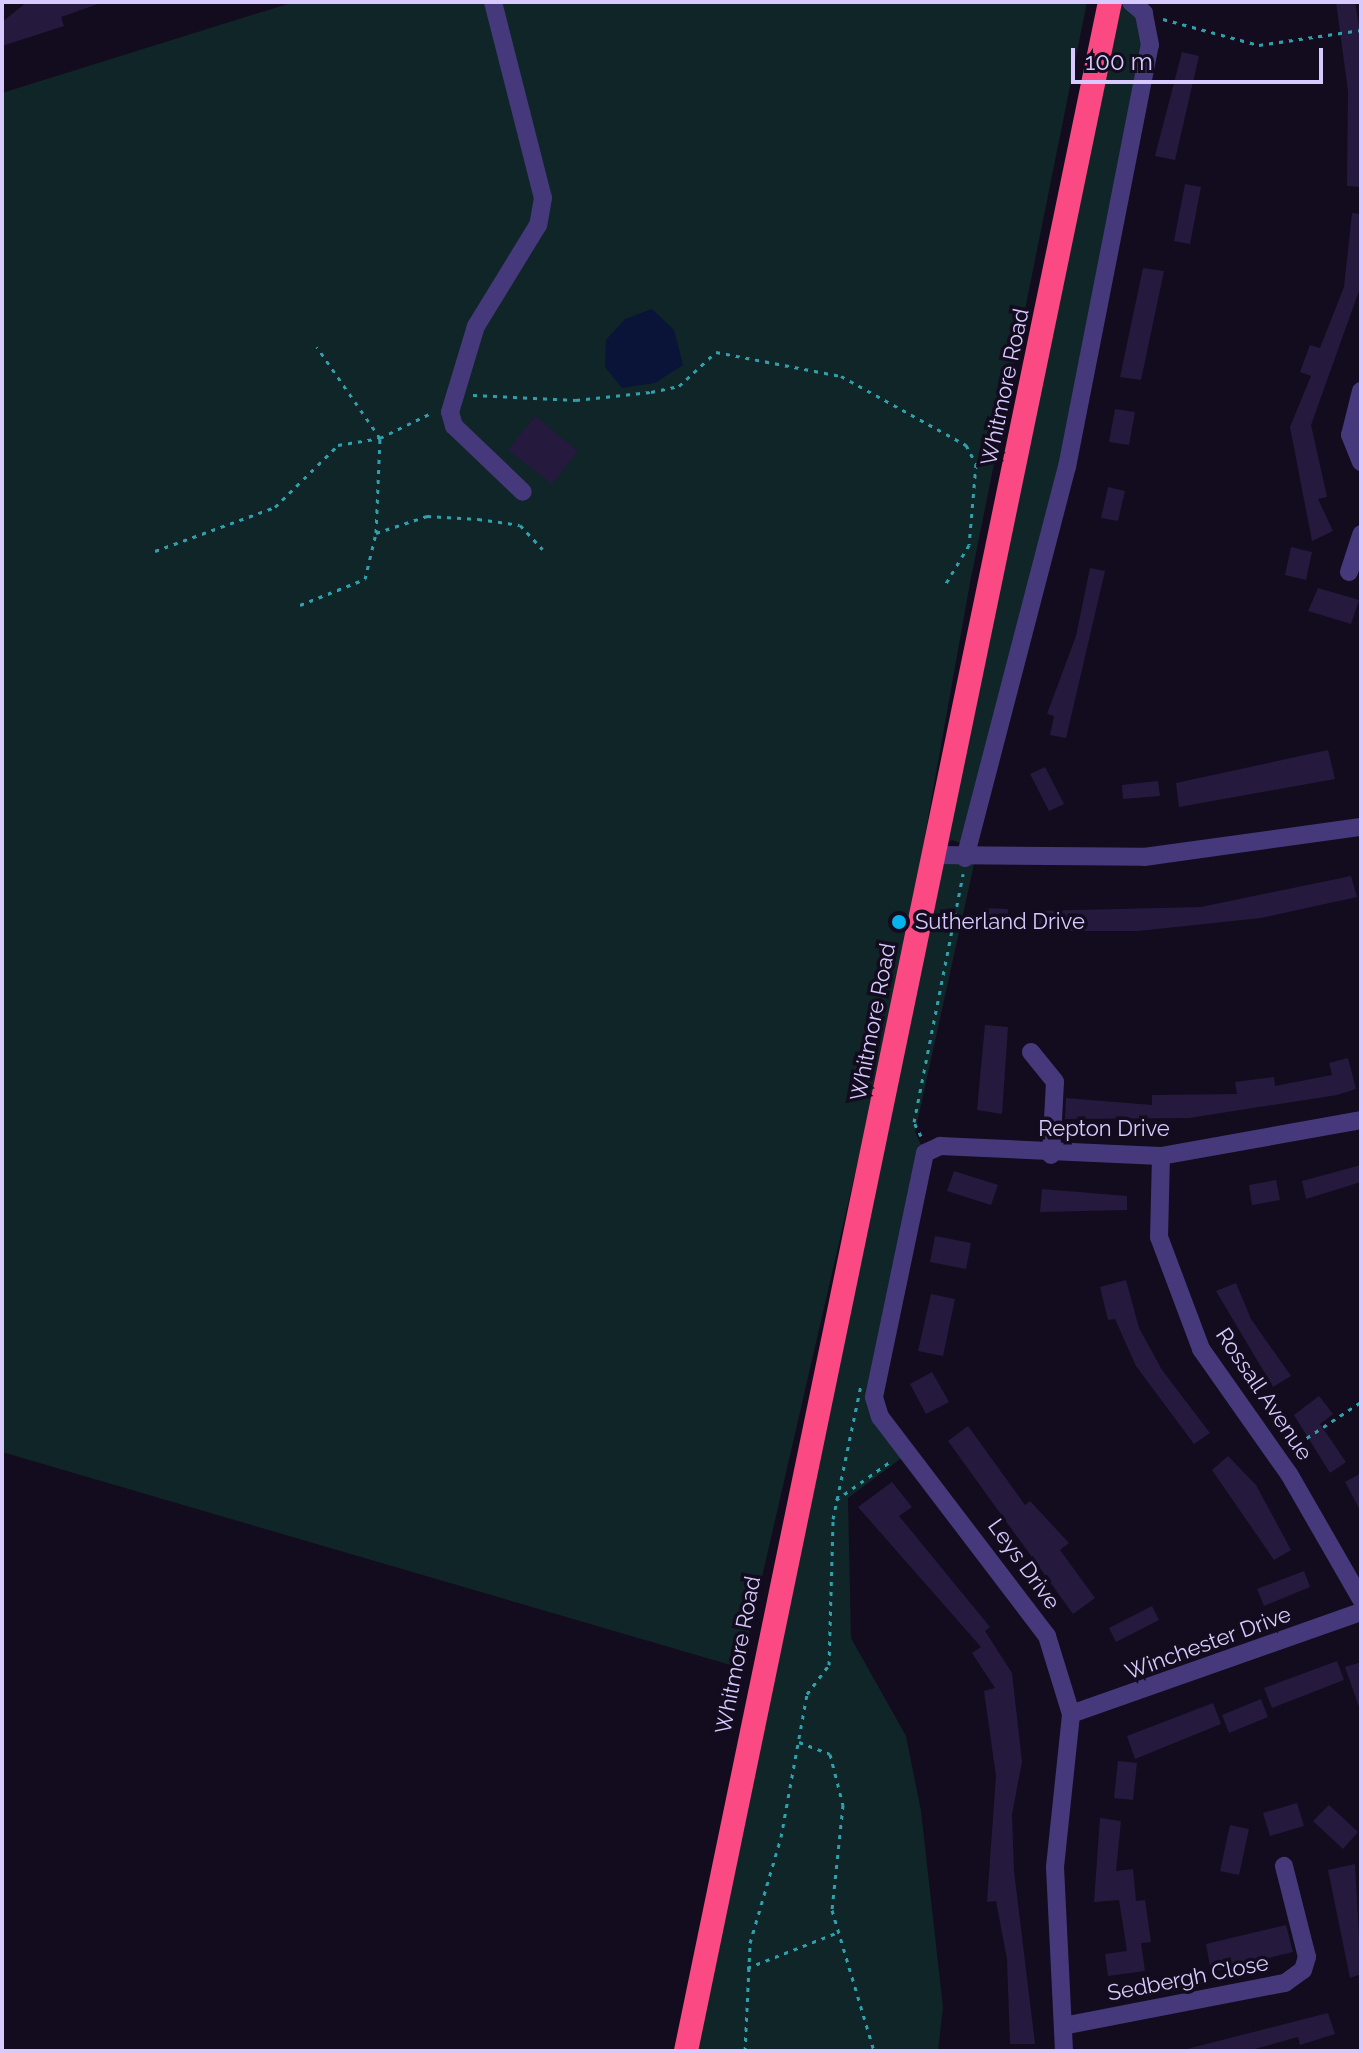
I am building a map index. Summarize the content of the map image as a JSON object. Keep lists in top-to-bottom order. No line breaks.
{"streets":{"highway":["Whitmore Road"],"street":["Repton Drive","Rossall Avenue","Leys Drive","Winchester Drive","Sedbergh Close"]},"crossings":[["Repton Drive","Rossall Avenue"],["Repton Drive","Leys Drive"],["Leys Drive","Winchester Drive"],["Leys Drive","Sedbergh Close"]],"places":["Sutherland Drive"],"scale_bar":"100 m"}
